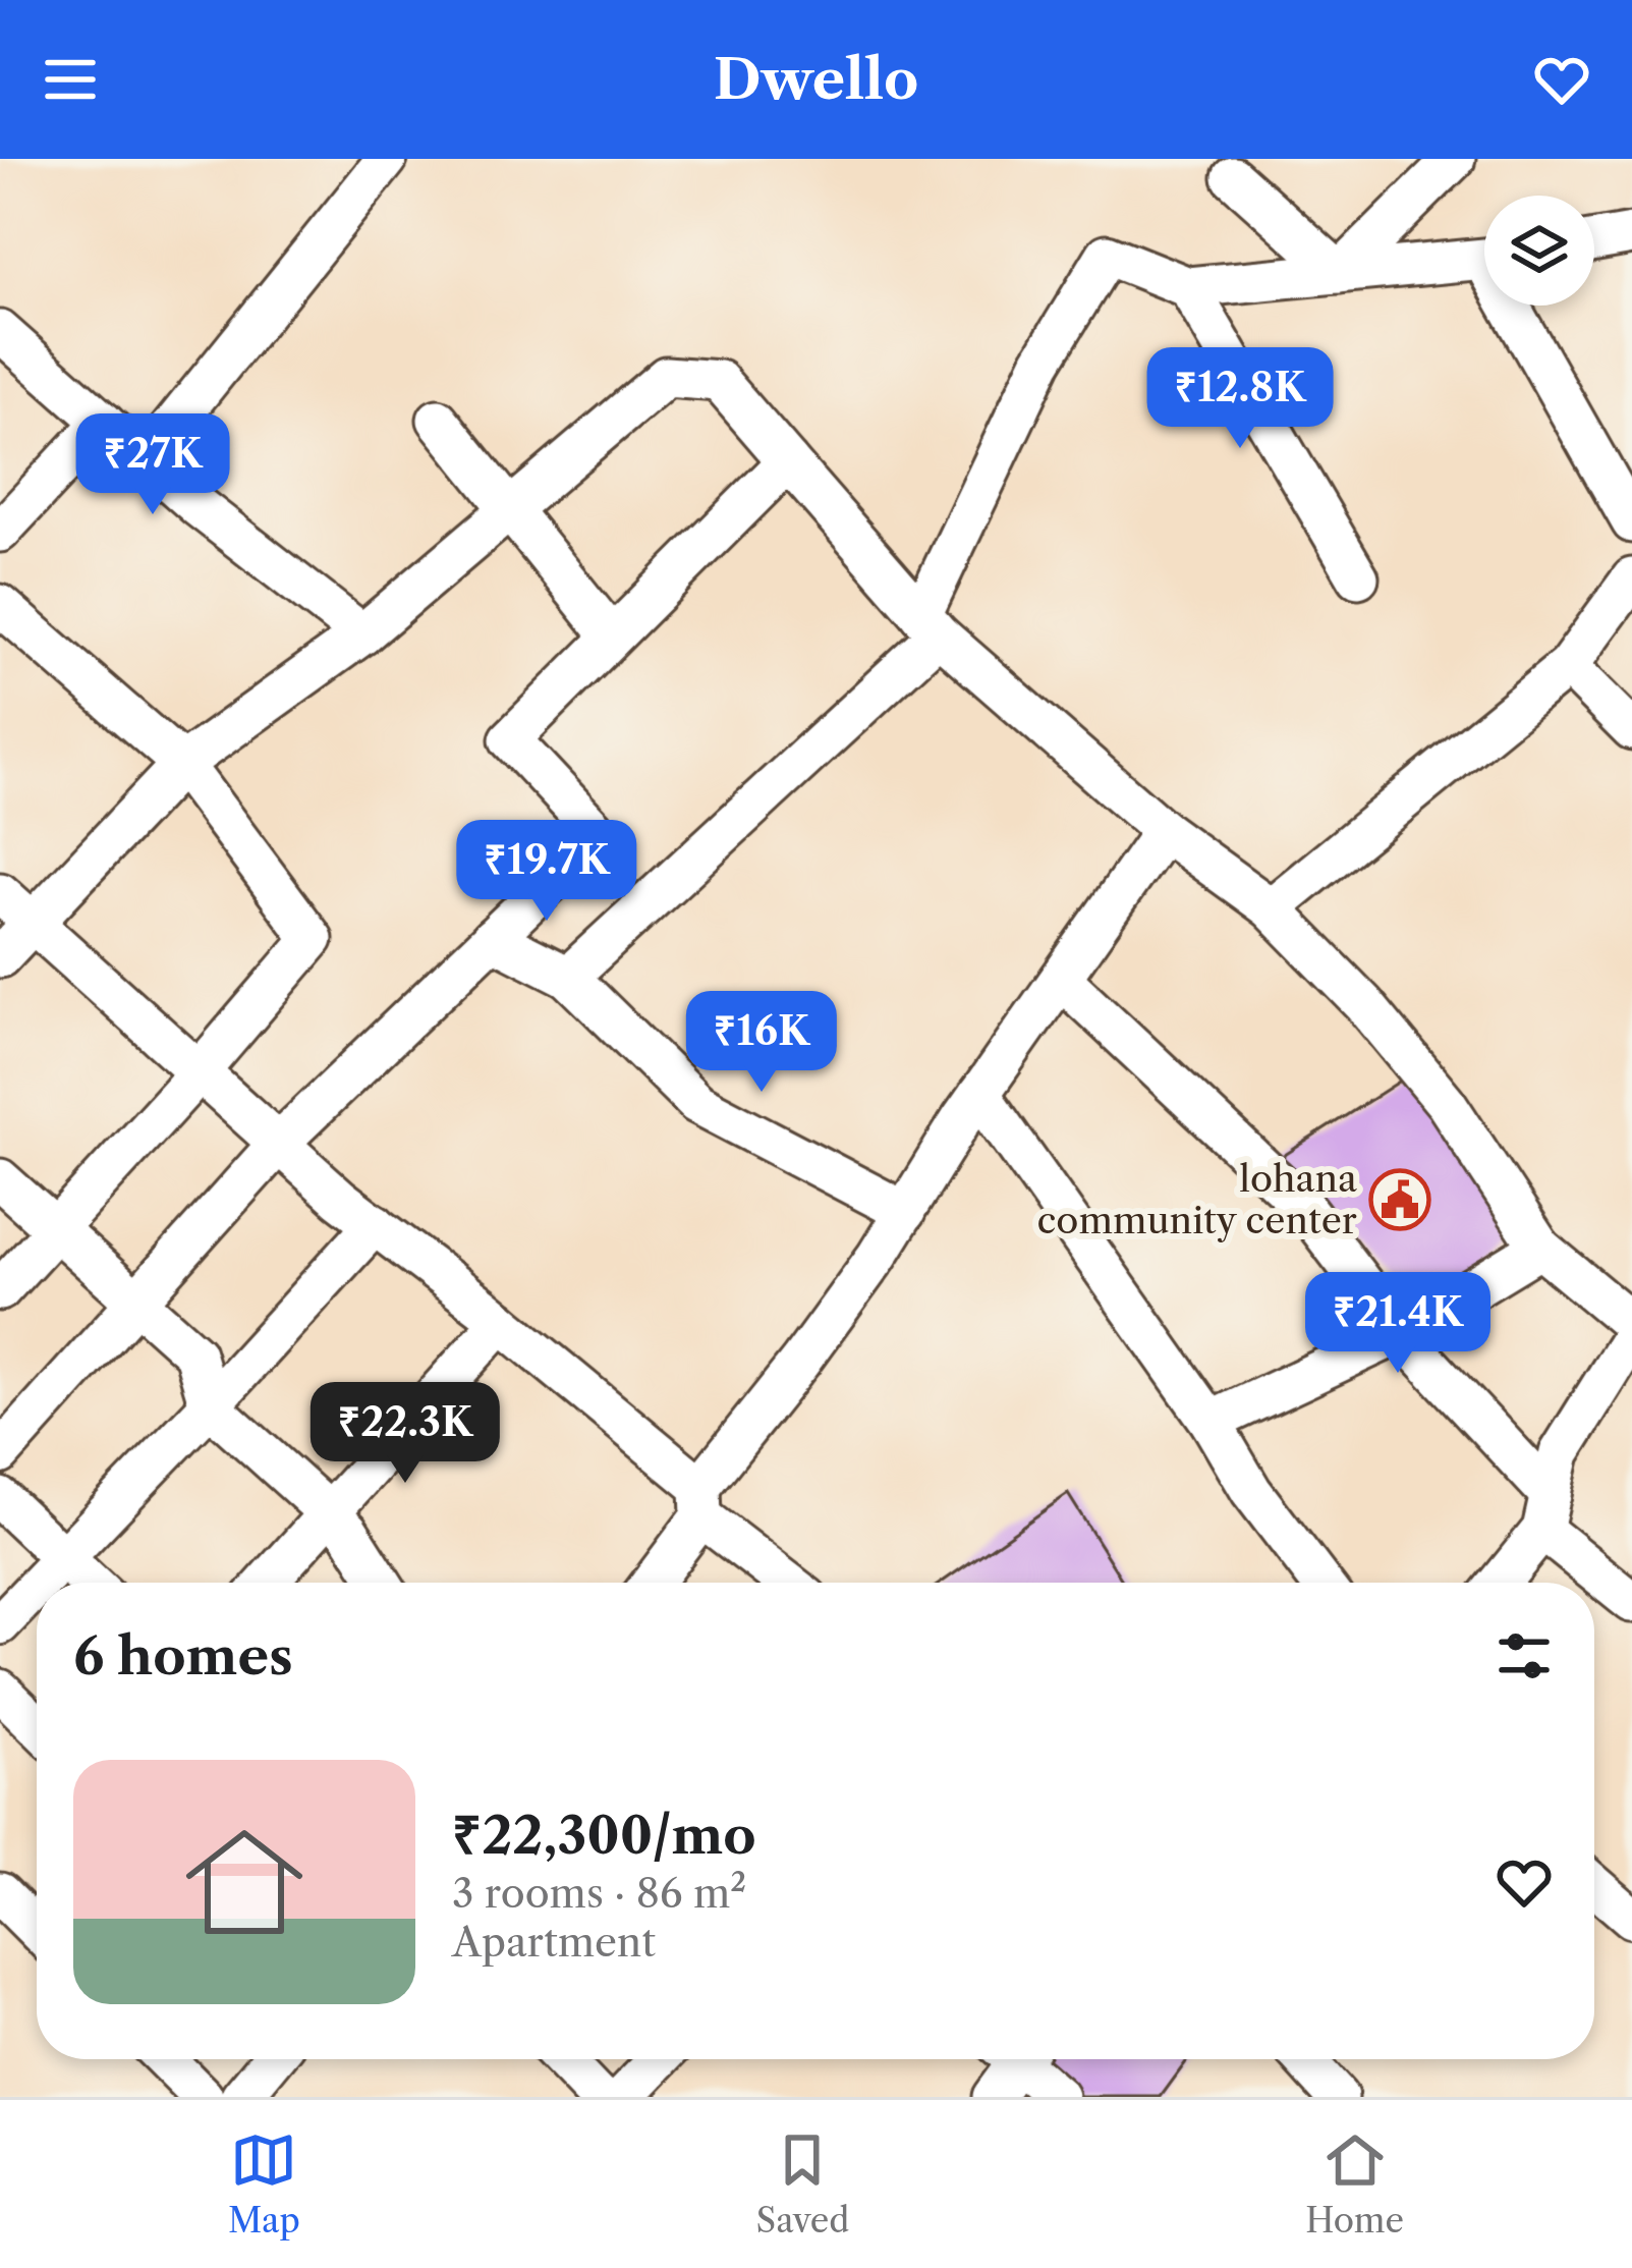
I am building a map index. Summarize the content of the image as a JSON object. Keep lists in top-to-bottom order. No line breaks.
{"places":{"public building":["lohana community center"]},"page":{"header":"Dwello","price":["₹12.8K","₹27K","₹19.7K","₹16K","₹21.4K","₹22.3K"],"heading":"6 homes","list":[{"name":"₹22,300/mo","note":"3 rooms · 86 m² · Apartment"}],"tabs":["Map","Saved","Home"]}}
